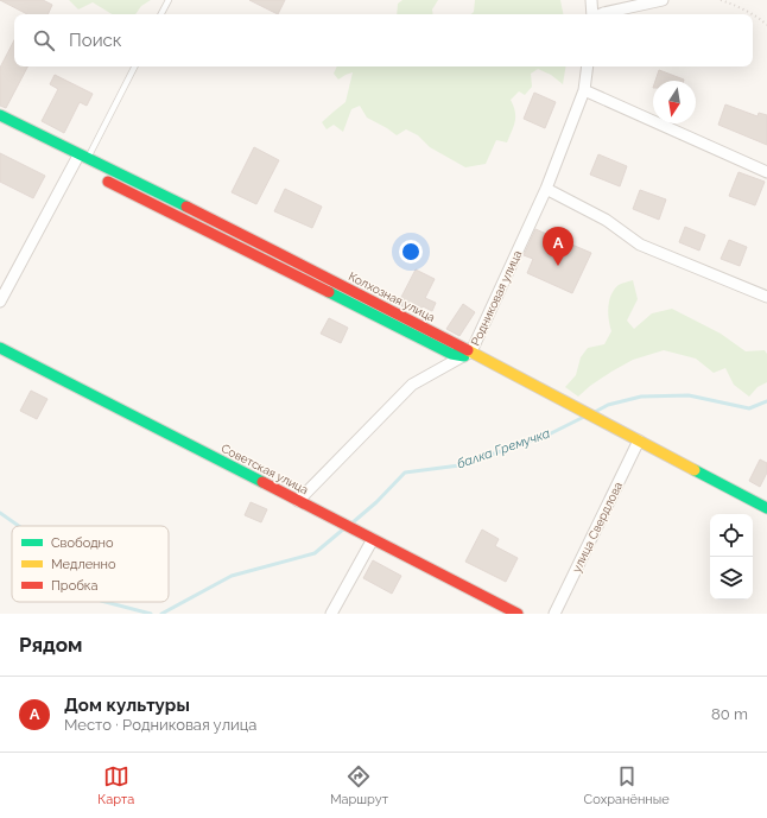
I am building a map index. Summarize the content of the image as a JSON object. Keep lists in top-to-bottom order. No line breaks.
{"streets":{"street":["Колхозная улица","Родниковая улица","Советская улица","улица Свердлова"]},"crossings":[["Колхозная улица","Родниковая улица"],["Колхозная улица","улица Свердлова"],["Родниковая улица","Советская улица"]],"water":["балка Гремучка"],"legend":["Свободно","Медленно","Пробка"],"north":"bottom","page":{"search":"Поиск","pins":"A","heading":"Рядом","list":[{"mark":"A","name":"Дом культуры","note":"Место · Родниковая улица","value":"80 m"}],"nav":["Карта","Маршрут","Сохранённые"]}}
